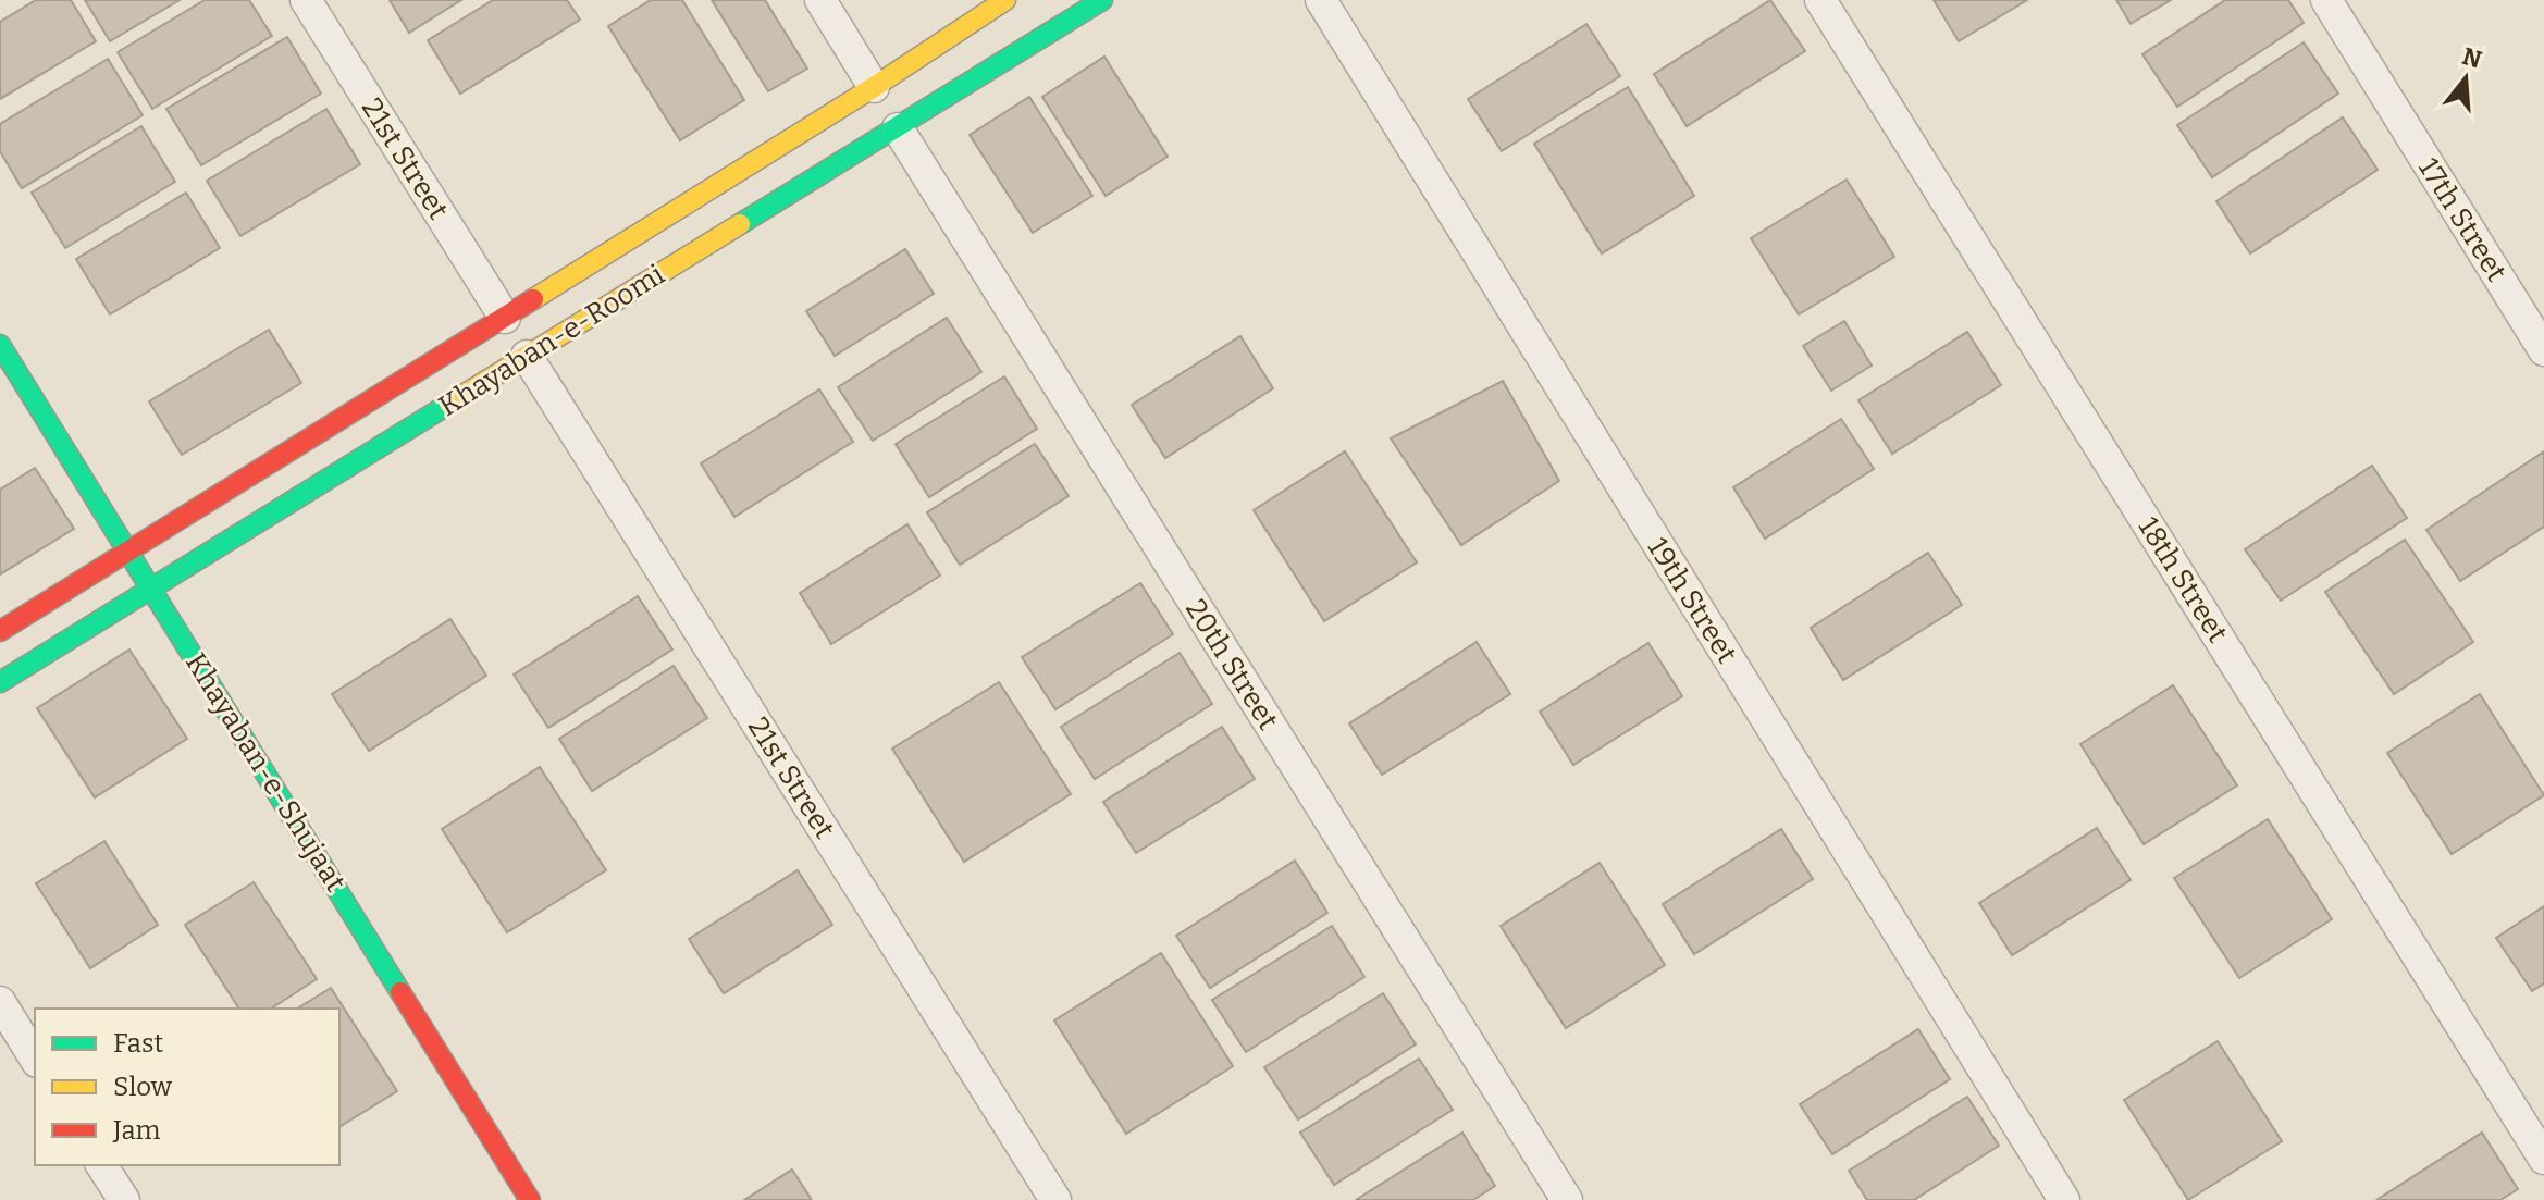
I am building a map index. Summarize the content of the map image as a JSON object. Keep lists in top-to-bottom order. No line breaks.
{"streets":{"street":["21st Street","17th Street","Khayaban-e-Roomi","18th Street","19th Street","20th Street","Khayaban-e-Shujaat"]},"crossings":[["21st Street","Khayaban-e-Roomi"],["Khayaban-e-Roomi","20th Street"],["Khayaban-e-Roomi","Khayaban-e-Shujaat"]],"legend":["Fast","Slow","Jam"],"north":"top"}
